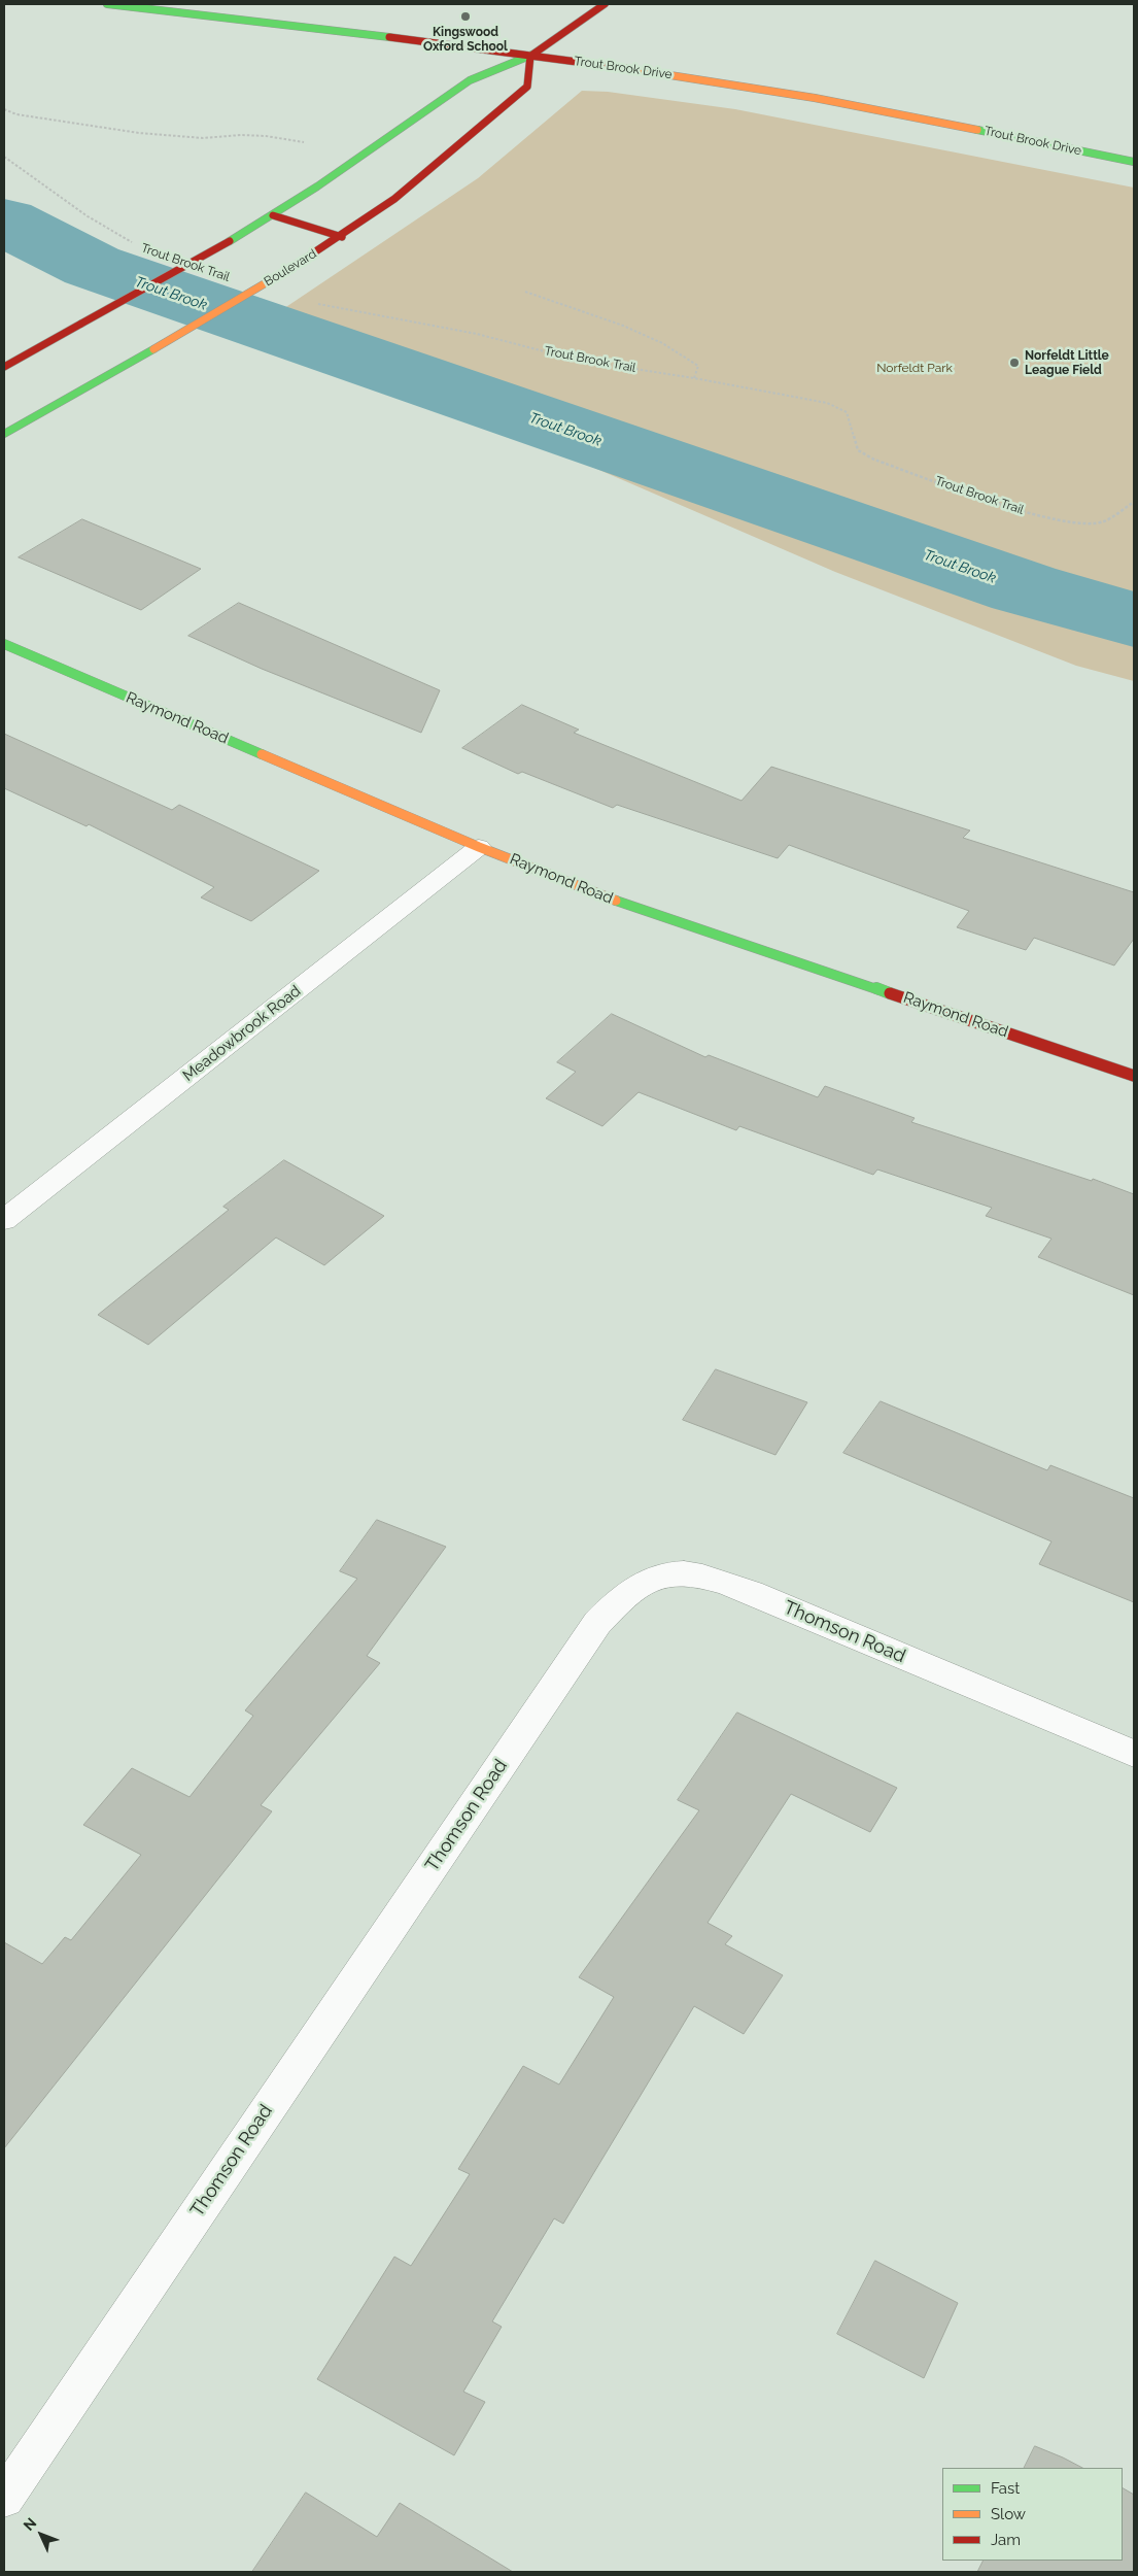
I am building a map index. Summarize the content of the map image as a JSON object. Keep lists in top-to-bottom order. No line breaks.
{"streets":{"main road":["Trout Brook Drive","Boulevard","Raymond Road"],"street":["Meadowbrook Road","Thomson Road"],"path":["Trout Brook Trail"]},"crossings":[["Trout Brook Drive","Boulevard"],["Raymond Road","Meadowbrook Road"]],"water":["Trout Brook"],"parks":["Norfeldt Park"],"places":["Kingswood Oxford School","Norfeldt Little League Field"],"legend":["Fast","Slow","Jam"],"north":"top left"}
